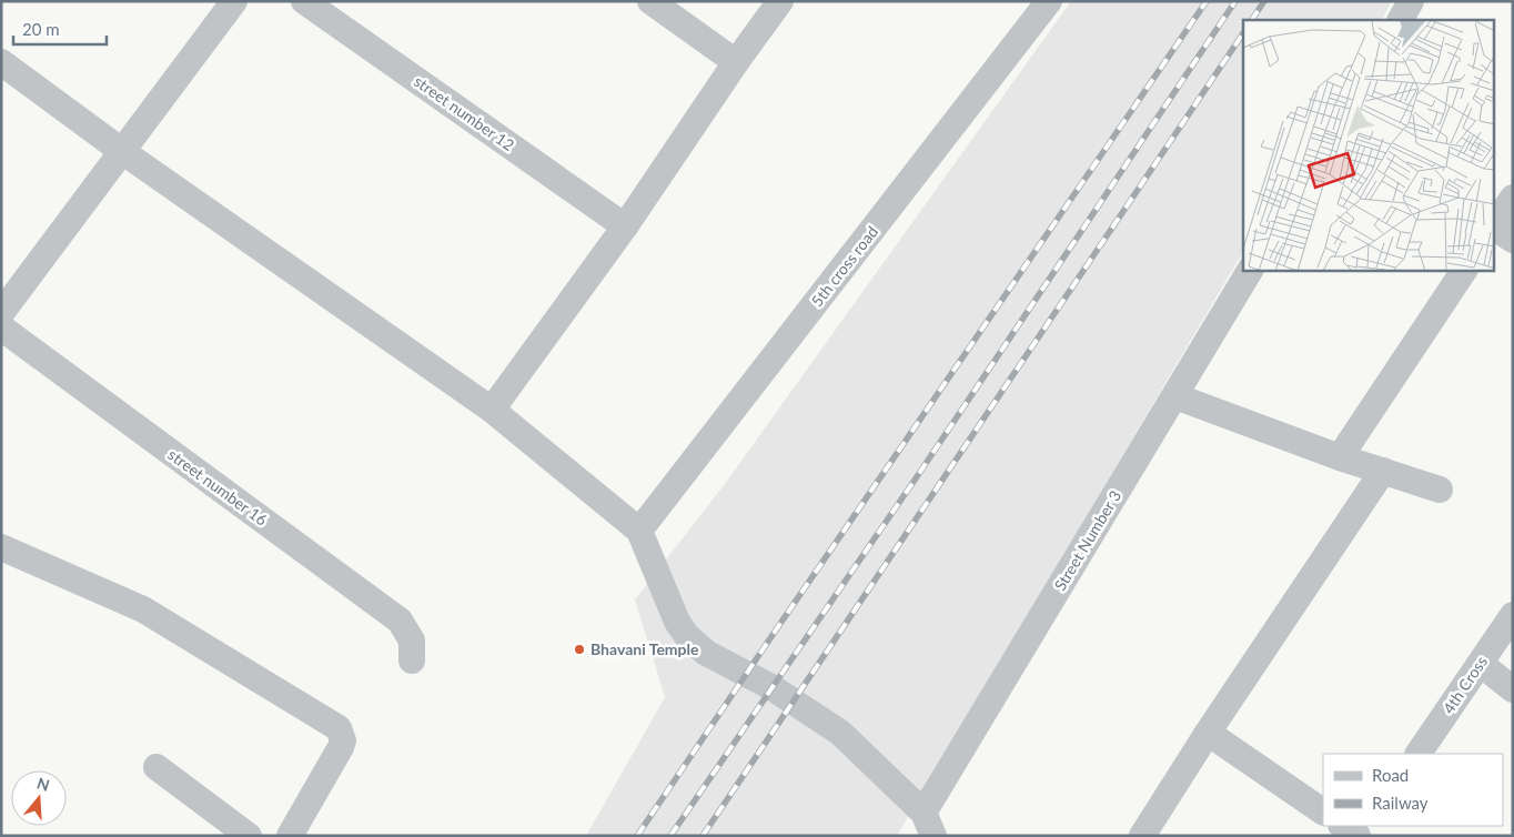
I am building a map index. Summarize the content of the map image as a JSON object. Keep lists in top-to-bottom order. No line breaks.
{"streets":{"street":["street number 12","5th cross road","street number 16","Street Number 3","4th Cross"]},"places":["Bhavani Temple"],"legend":["Road","Railway"],"scale_bar":"20 m","north":"top"}
